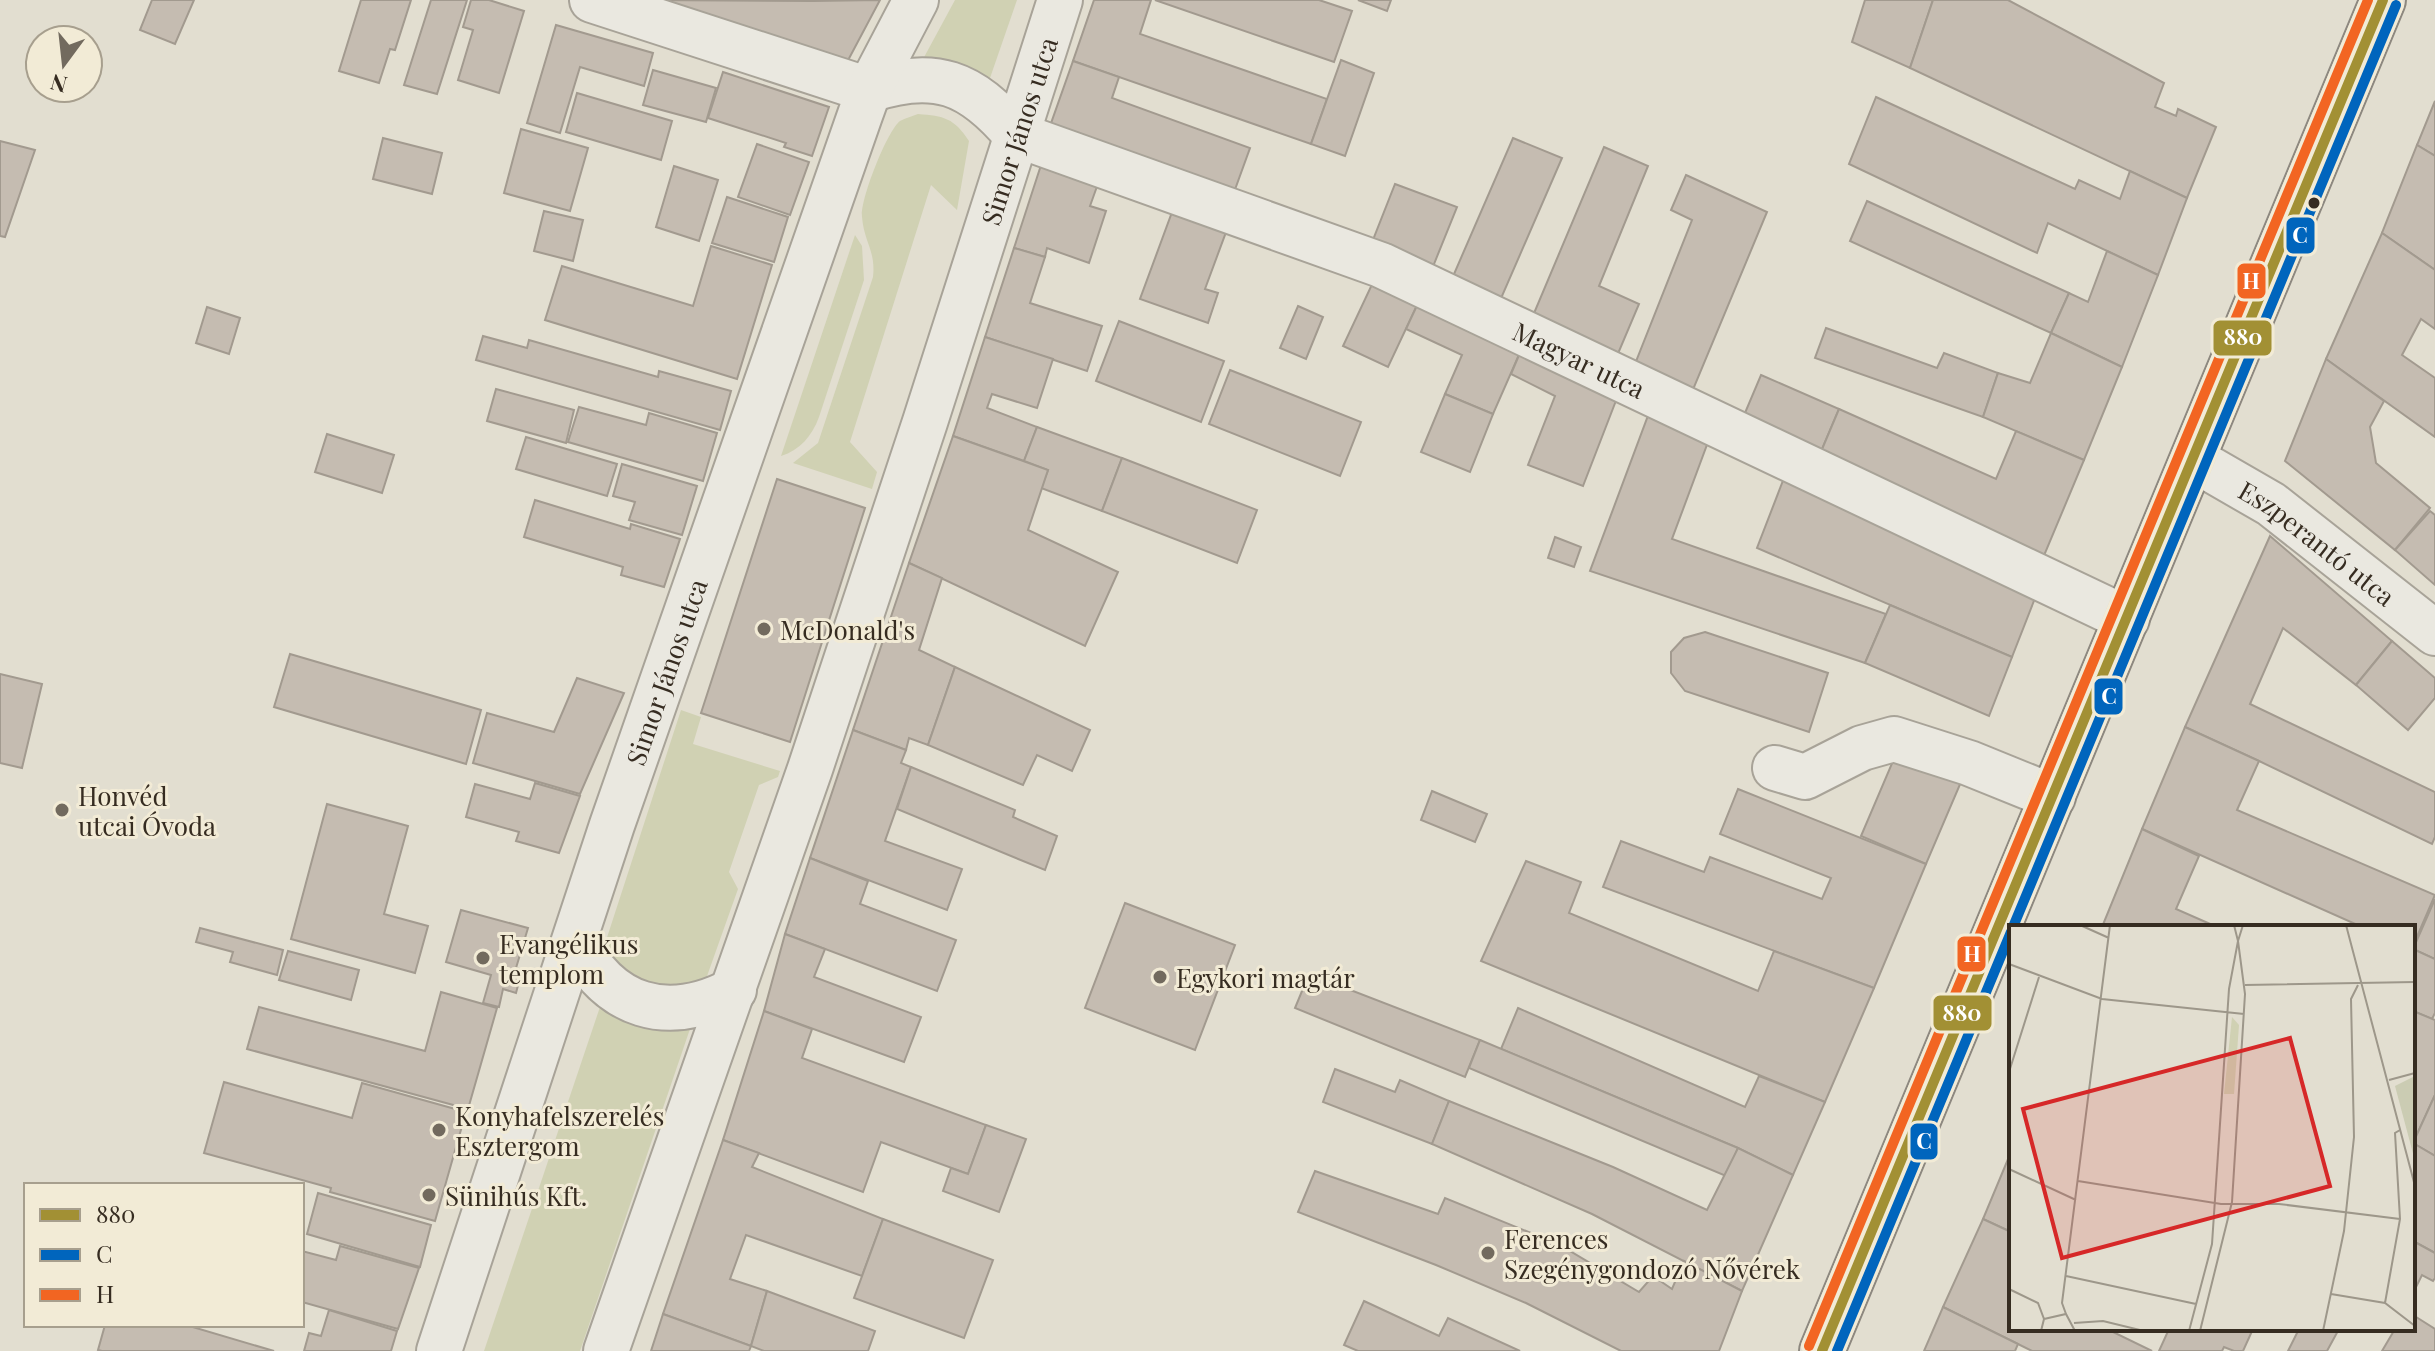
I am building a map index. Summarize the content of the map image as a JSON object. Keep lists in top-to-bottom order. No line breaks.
{"streets":{"street":["Simor János utca","Magyar utca","Eszperantó utca"]},"crossings":[["Simor János utca","Magyar utca"]],"places":["McDonald's","Honvéd utcai Óvoda","Evangélikus templom","Egykori magtár","Konyhafelszerelés Esztergom","Sünihús Kft.","Ferences Szegénygondozó Nővérek"],"lines":["transit line 880","transit line H","transit line C"],"legend":["880","C","H"],"north":"bottom"}
